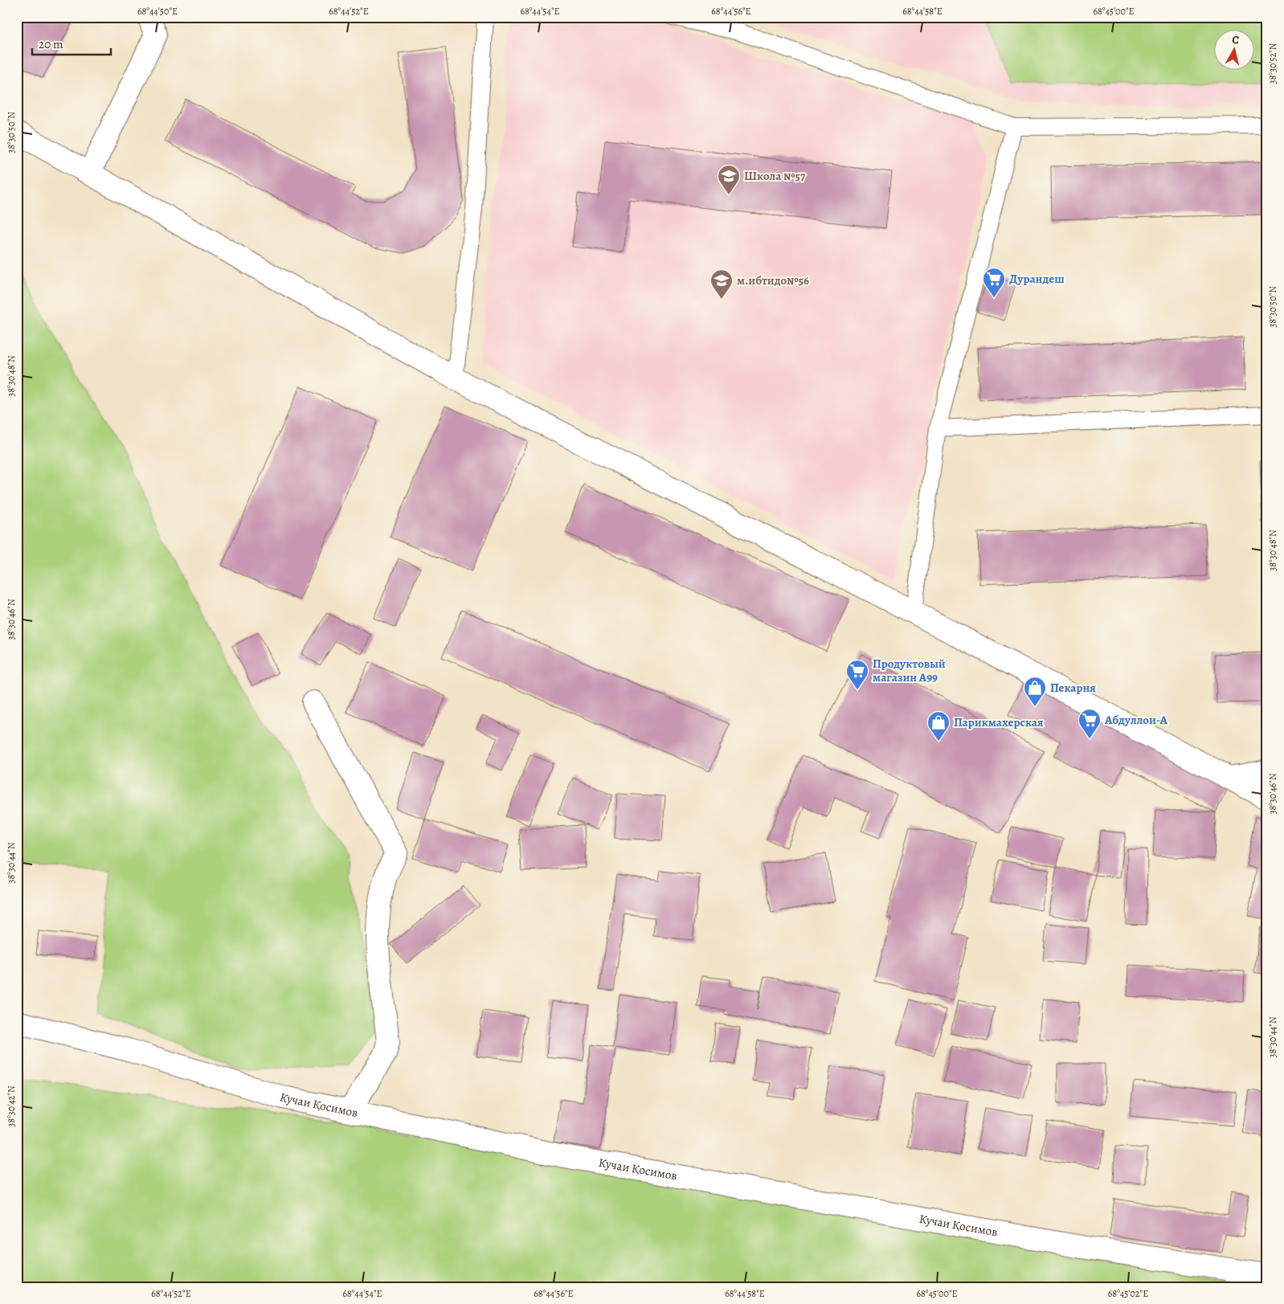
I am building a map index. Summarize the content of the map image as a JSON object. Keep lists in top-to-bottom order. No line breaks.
{"streets":{"street":["Кучаи Қосимов"]},"places":{"school or university":["Школа №57","м.ибтидо№56"],"supermarket":["Дурандеш","Продуктовый магазин А99","Абдуллои-А"],"shop":["Пекарня","Парикмахерская"]},"scale_bar":"20 m","north":"top","coordinates":["68°44'50\"E","68°44'52\"E","68°44'54\"E","68°44'56\"E","68°44'58\"E","68°45'00\"E","38°30'52\"N","38°30'50\"N","38°30'48\"N","38°30'46\"N","38°30'44\"N","38°30'42\"N","68°45'02\"E"]}
